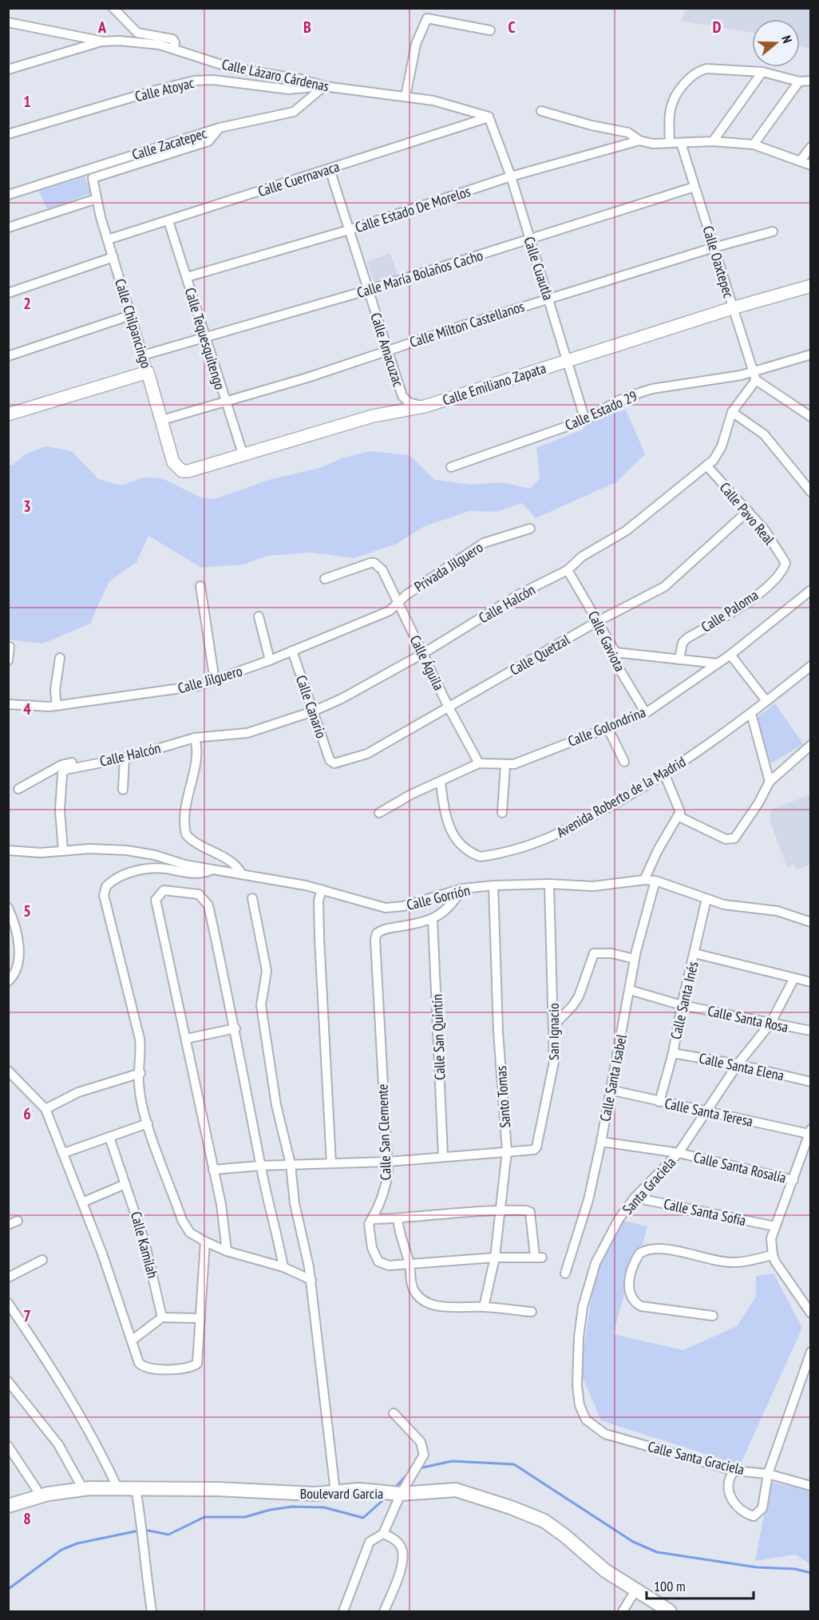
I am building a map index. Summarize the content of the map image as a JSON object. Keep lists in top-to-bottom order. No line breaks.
{"streets":{"main road":["Boulevard Garcia"],"street":["Calle Lázaro Cárdenas","Calle Atoyac","Calle Zacatepec","Calle Cuernavaca","Calle Estado De Morelos","Calle Oaxtepec","Calle Cuautla","Calle María Bolaños Cacho","Calle Chilpancingo","Calle Milton Castellanos","Calle Tequesquitengo","Calle Amacuzac","Calle Emiliano Zapata","Calle Estado 29","Calle Pavo Real","Privada Jilguero","Calle Halcón","Calle Paloma","Calle Gaviota","Calle Quetzal","Calle Águila","Calle Jilguero","Calle Canario","Calle Golondrina","Avenida Roberto de la Madrid","Calle Gorrión","Calle Santa Inés","Calle Santa Rosa","San Ignacio","Calle San Quintín","Calle Santa Elena","Calle Santa Isabel","Santo Tomas","Calle Santa Teresa","Calle San Clemente","Calle Santa Rosalía","Santa Graciela","Calle Santa Sofía","Calle Kamilah","Calle Santa Graciela"]},"crossings":[["Calle Lázaro Cárdenas","Calle Atoyac"],["Calle Lázaro Cárdenas","Calle Zacatepec"],["Calle Lázaro Cárdenas","Calle Cuernavaca"],["Calle Lázaro Cárdenas","Calle Cuautla"],["Calle Atoyac","Calle Zacatepec"],["Calle Zacatepec","Calle Chilpancingo"],["Calle Cuernavaca","Calle Cuautla"],["Calle Cuernavaca","Calle Chilpancingo"],["Calle Cuernavaca","Calle Tequesquitengo"],["Calle Cuernavaca","Calle Amacuzac"],["Calle Estado De Morelos","Calle Cuautla"],["Calle Estado De Morelos","Calle Tequesquitengo"],["Calle Estado De Morelos","Calle Amacuzac"],["Calle Oaxtepec","Calle María Bolaños Cacho"],["Calle Oaxtepec","Calle Milton Castellanos"],["Calle Oaxtepec","Calle Emiliano Zapata"],["Calle Oaxtepec","Calle Estado 29"],["Calle Oaxtepec","Calle Halcón"],["Calle Cuautla","Calle María Bolaños Cacho"],["Calle Cuautla","Calle Milton Castellanos"],["Calle Cuautla","Calle Emiliano Zapata"],["Calle Cuautla","Calle Estado 29"],["Calle María Bolaños Cacho","Calle Chilpancingo"],["Calle María Bolaños Cacho","Calle Tequesquitengo"],["Calle María Bolaños Cacho","Calle Amacuzac"],["Calle Chilpancingo","Calle Milton Castellanos"],["Calle Chilpancingo","Calle Emiliano Zapata"],["Calle Milton Castellanos","Calle Tequesquitengo"],["Calle Milton Castellanos","Calle Amacuzac"],["Calle Tequesquitengo","Calle Emiliano Zapata"],["Calle Amacuzac","Calle Emiliano Zapata"],["Calle Estado 29","Calle Halcón"],["Calle Pavo Real","Calle Halcón"],["Calle Pavo Real","Calle Paloma"],["Calle Pavo Real","Calle Quetzal"],["Privada Jilguero","Calle Águila"],["Privada Jilguero","Calle Jilguero"],["Calle Halcón","Calle Gaviota"],["Calle Halcón","Calle Águila"],["Calle Halcón","Calle Canario"],["Calle Halcón","Calle Gorrión"],["Calle Gaviota","Calle Quetzal"],["Calle Gaviota","Calle Golondrina"],["Calle Quetzal","Calle Águila"],["Calle Quetzal","Calle Canario"],["Calle Águila","Calle Jilguero"],["Calle Águila","Calle Golondrina"],["Calle Jilguero","Calle Canario"],["Calle Gorrión","Calle Santa Inés"],["Calle Gorrión","San Ignacio"],["Calle Gorrión","Calle Santa Isabel"],["Calle Gorrión","Santo Tomas"],["Calle Gorrión","Calle San Clemente"],["Calle Santa Inés","Calle Santa Rosa"],["Calle Santa Inés","Calle Santa Elena"],["Calle Santa Inés","Calle Santa Teresa"],["Calle Santa Rosa","Calle Santa Isabel"],["Calle Santa Rosa","Santa Graciela"],["San Ignacio","Santo Tomas"],["Calle San Quintín","Calle San Clemente"],["Calle Santa Elena","Santa Graciela"],["Calle Santa Isabel","Calle Santa Teresa"],["Calle Santa Isabel","Calle Santa Rosalía"],["Santo Tomas","Calle San Clemente"],["Calle Santa Teresa","Santa Graciela"],["Calle Santa Rosalía","Santa Graciela"],["Santa Graciela","Calle Santa Sofía"],["Santa Graciela","Calle Santa Graciela"]],"scale_bar":"100 m","north":"right","grid":{"columns":["A","B","C","D"],"rows":["1","2","3","4","5","6","7","8"]}}
